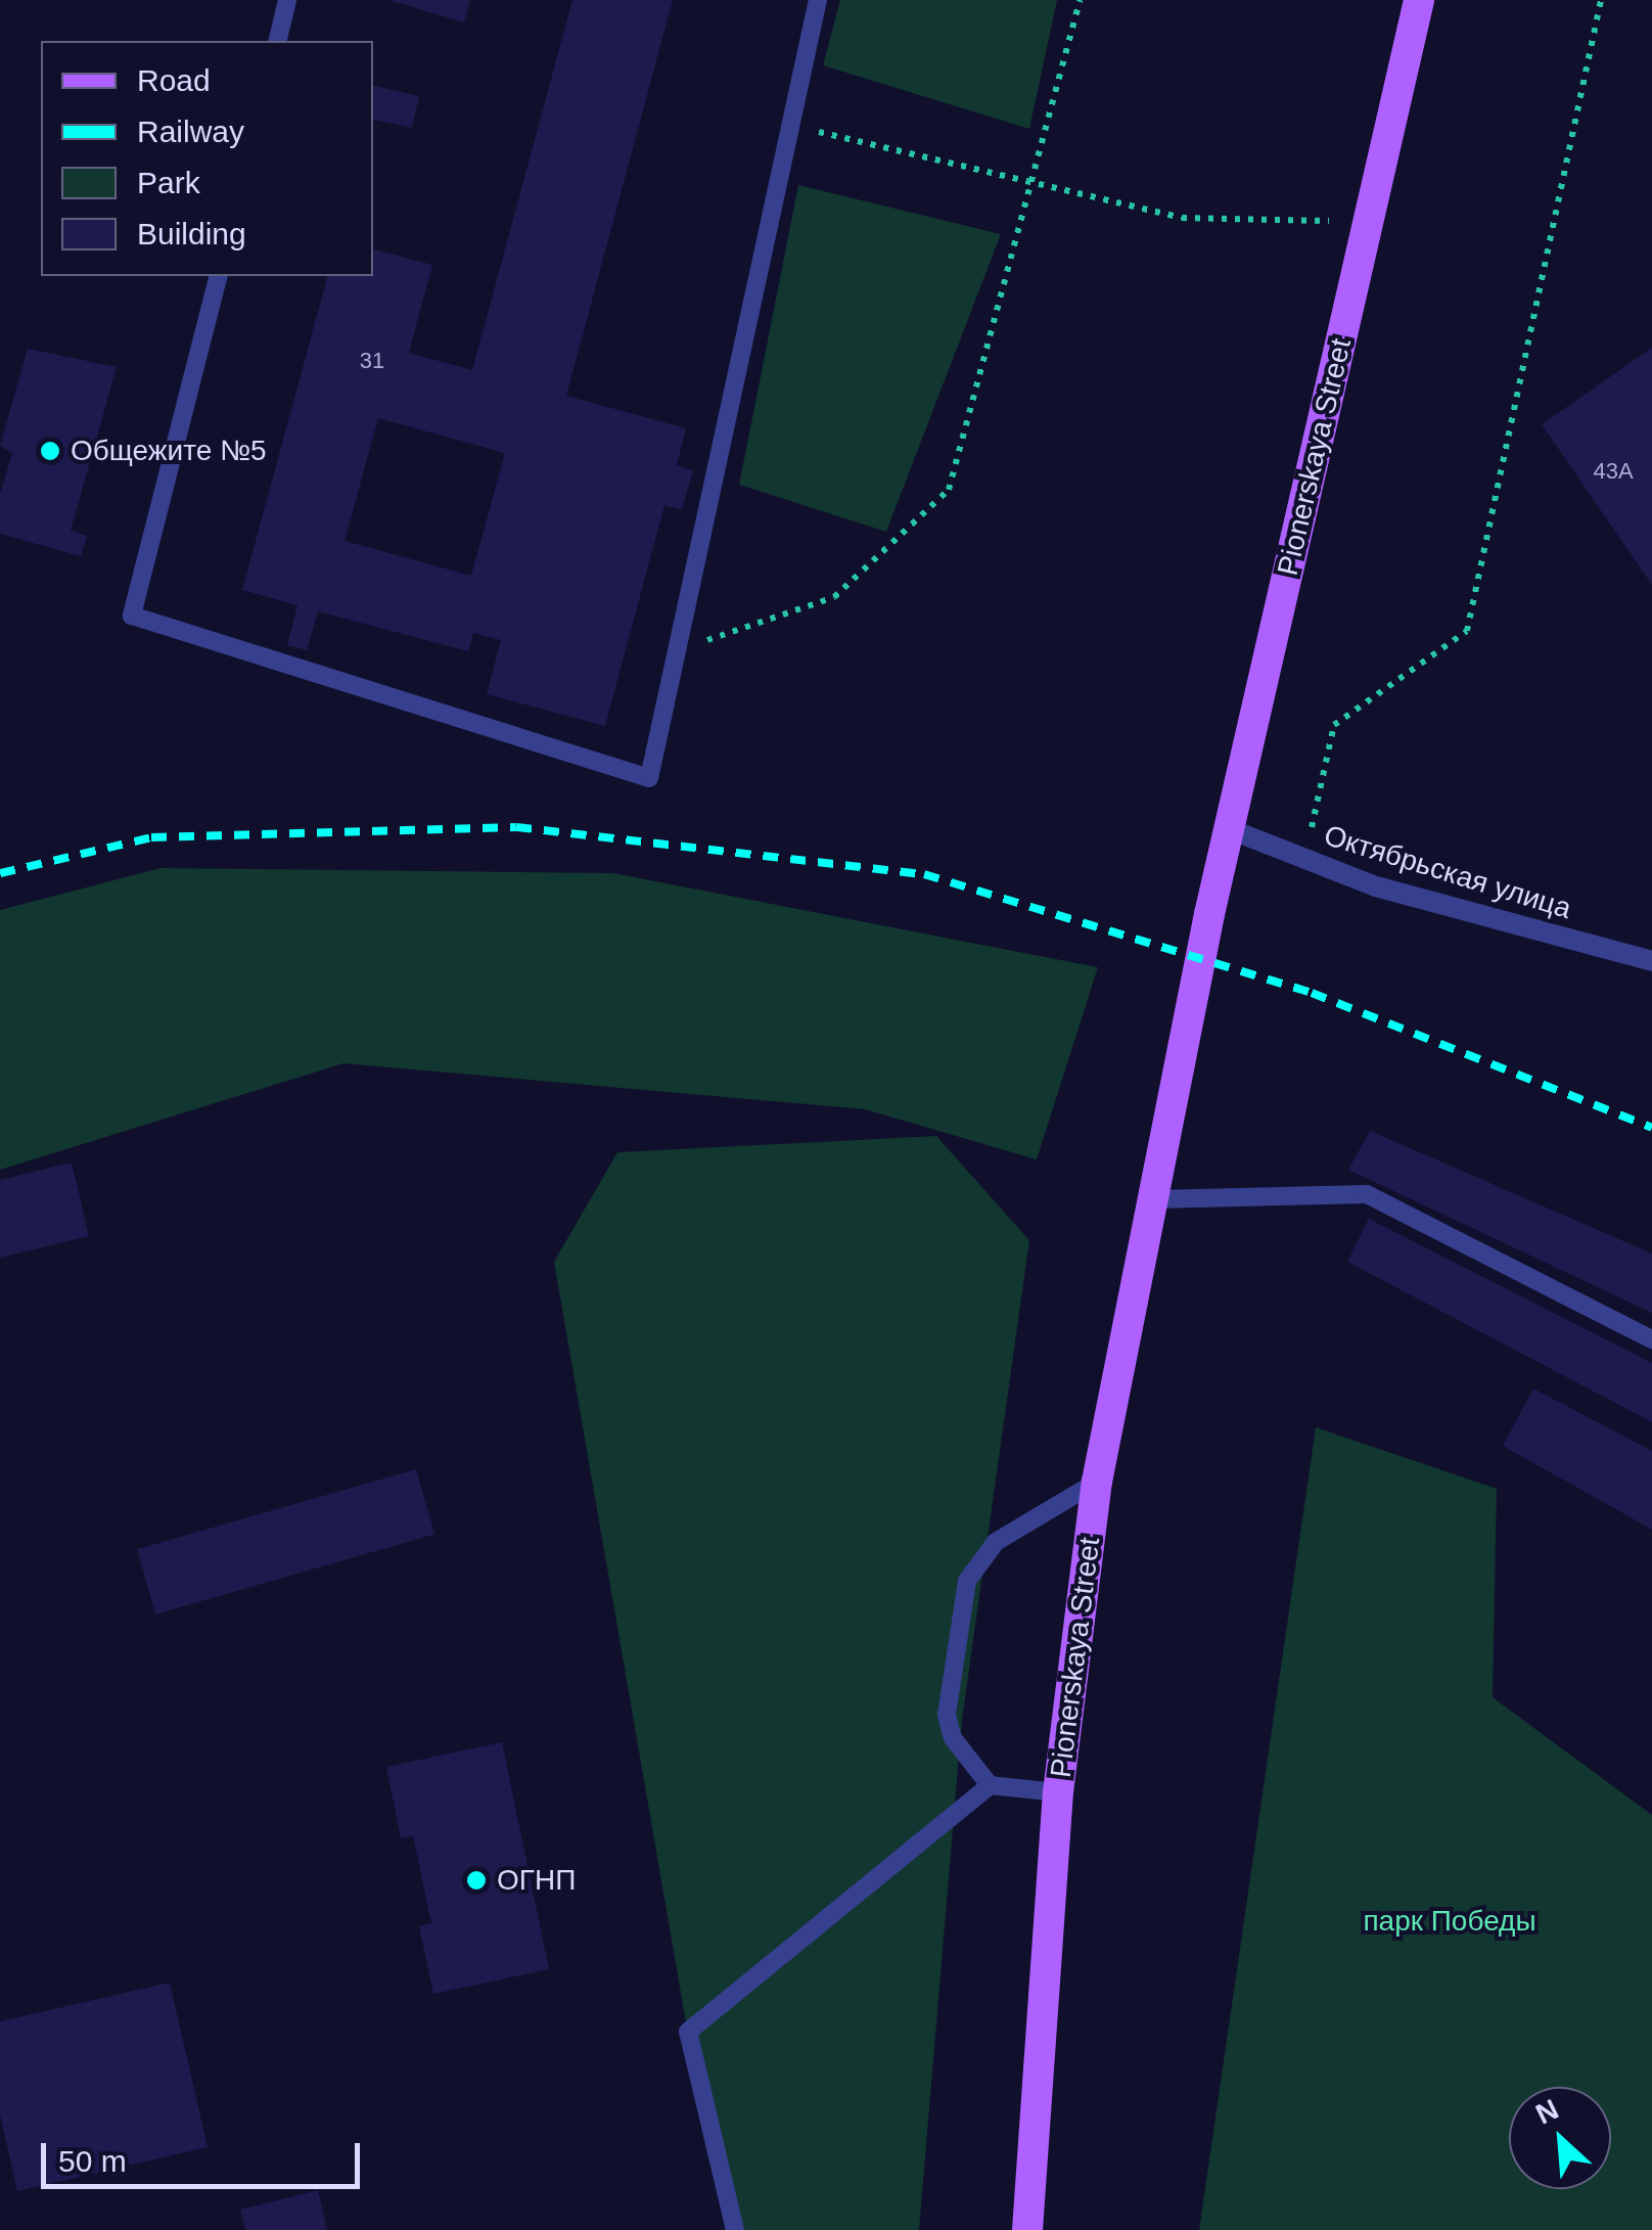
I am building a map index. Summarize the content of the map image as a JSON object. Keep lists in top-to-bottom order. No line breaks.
{"streets":{"main road":["Pionerskaya Street"],"street":["Октябрьская улица"]},"crossings":[["Pionerskaya Street","Октябрьская улица"]],"parks":["парк Победы"],"places":["Общежите №5","ОГНП"],"house_numbers":["31","43А"],"legend":["Road","Railway","Park","Building"],"scale_bar":"50 m","north":"top left"}
